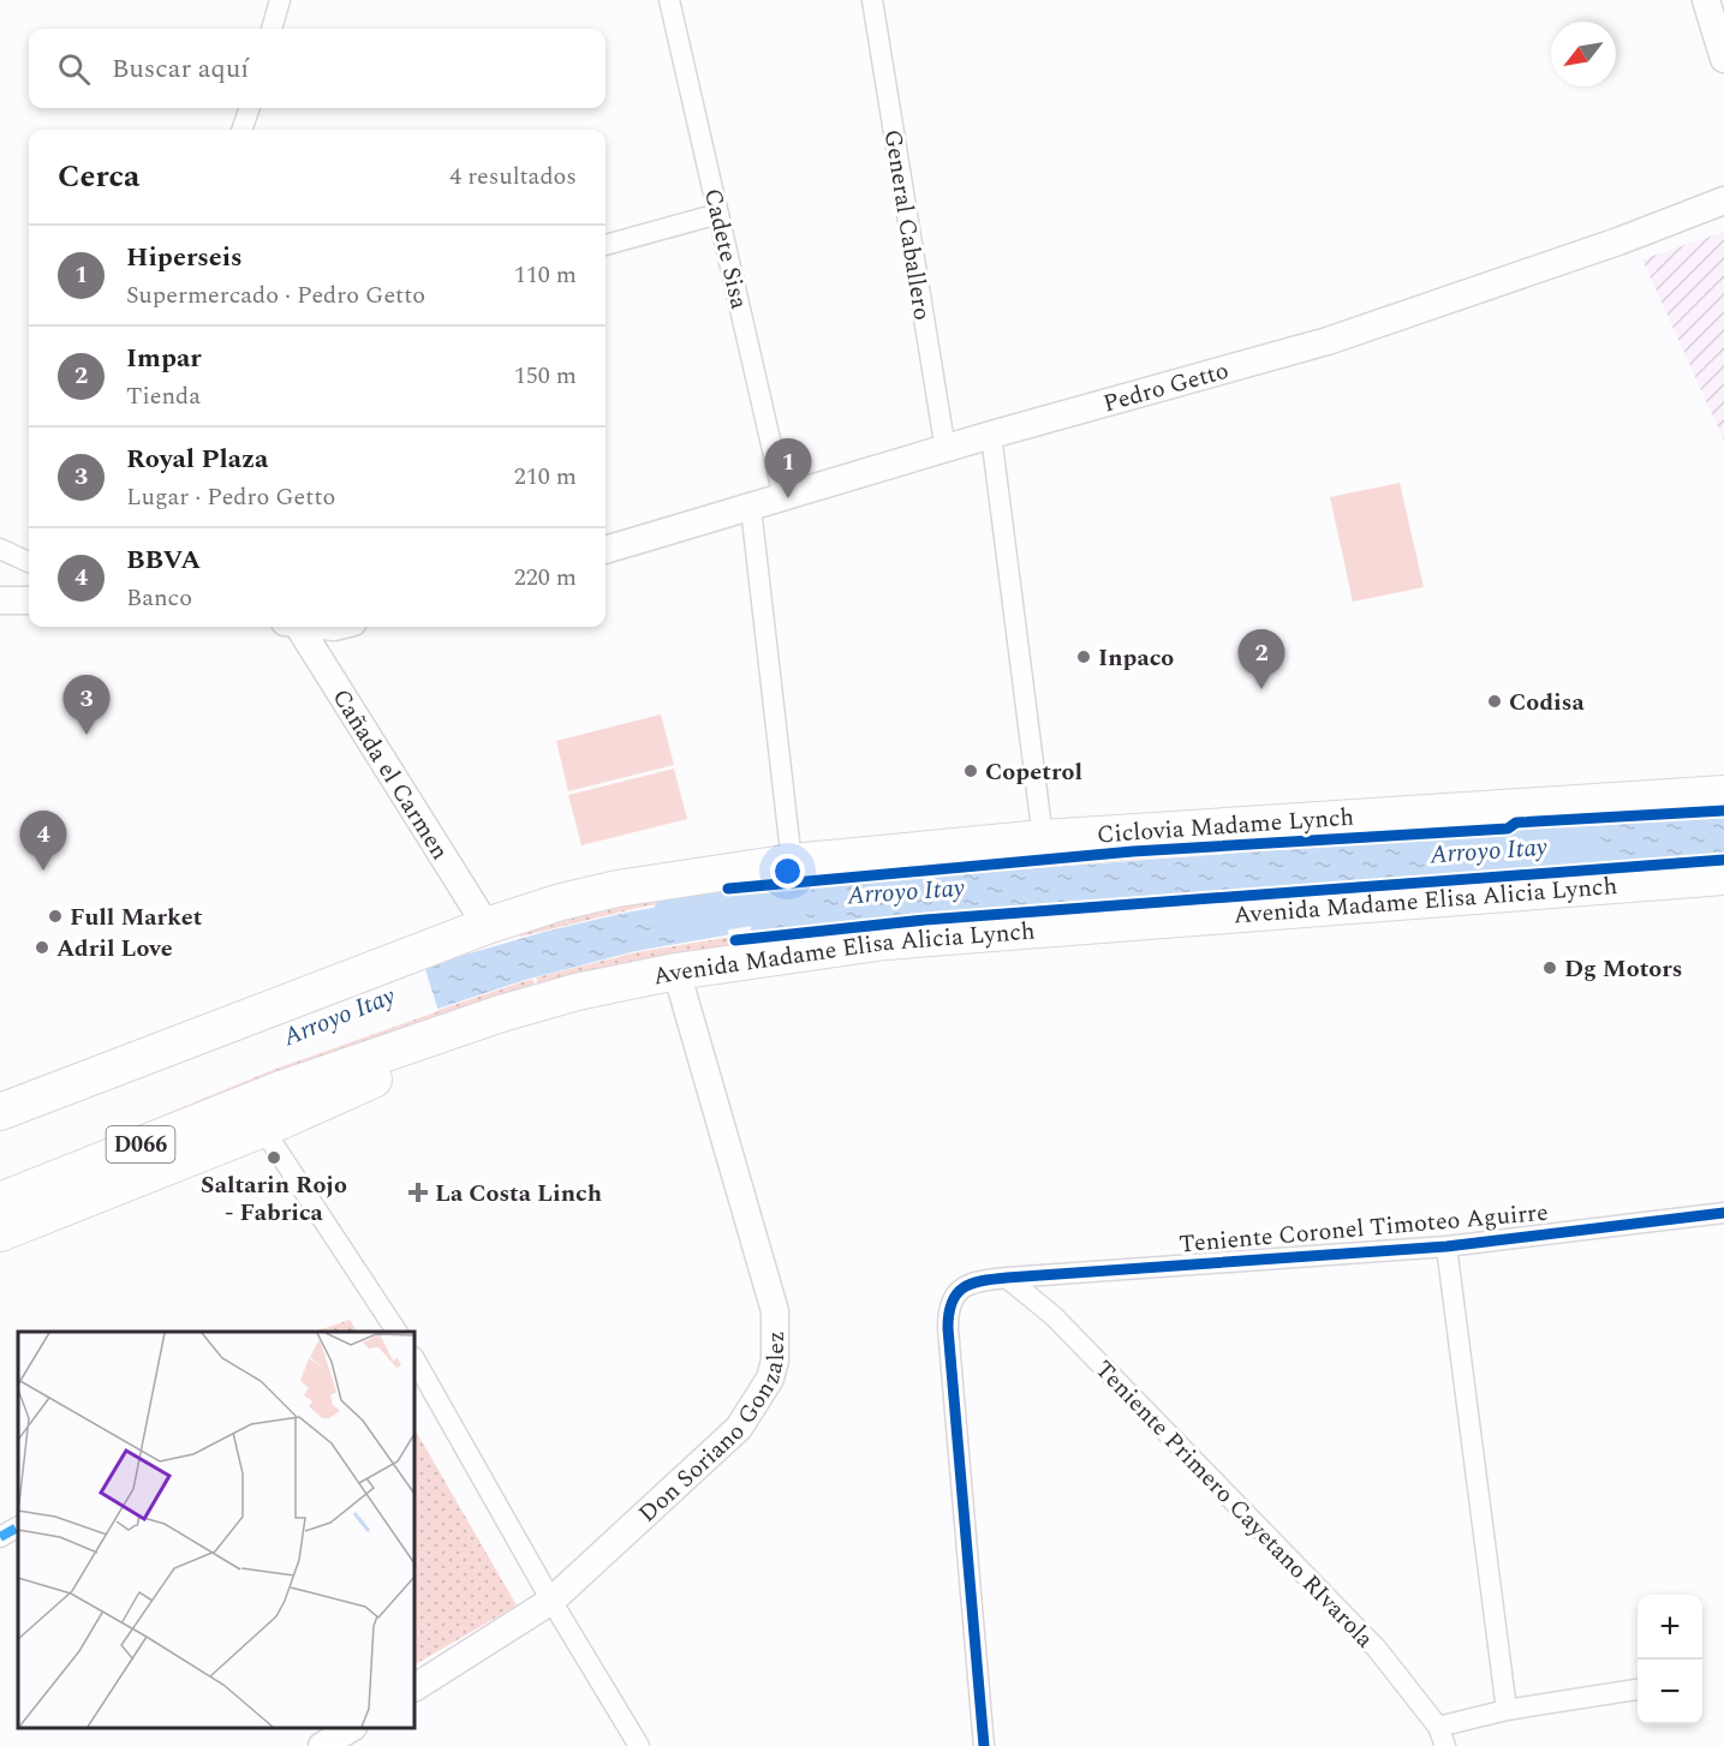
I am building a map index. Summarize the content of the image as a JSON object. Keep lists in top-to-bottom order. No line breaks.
{"streets":{"highway":["Avenida Madame Elisa Alicia Lynch","D066"],"street":["General Caballero","Cadete Sisa","Pedro Getto","Cañada el Carmen","Teniente Coronel Timoteo Aguirre","Don Soriano Gonzalez","Teniente Primero Cayetano RIvarola"],"cycle path":["Ciclovia Madame Lynch"]},"crossings":[["General Caballero","Pedro Getto"],["Cadete Sisa","Pedro Getto"],["Avenida Madame Elisa Alicia Lynch","Don Soriano Gonzalez"],["Teniente Coronel Timoteo Aguirre","Teniente Primero Cayetano RIvarola"]],"water":["Arroyo Itay"],"places":{"other":["Inpaco","Codisa","Copetrol","Full Market","Adril Love","Dg Motors","Saltarin Rojo - Fabrica"],"health":["La Costa Linch"]},"north":"bottom left","page":{"search":"Buscar aquí","heading":["Cerca","4 resultados"],"list":[{"mark":"1","name":"Hiperseis","note":"Supermercado · Pedro Getto","value":"110 m"},{"mark":"2","name":"Impar","note":"Tienda","value":"150 m"},{"mark":"3","name":"Royal Plaza","note":"Lugar · Pedro Getto","value":"210 m"},{"mark":"4","name":"BBVA","note":"Banco","value":"220 m"}],"pins":["1","2","3","4"],"map_buttons":["+","−"]}}
